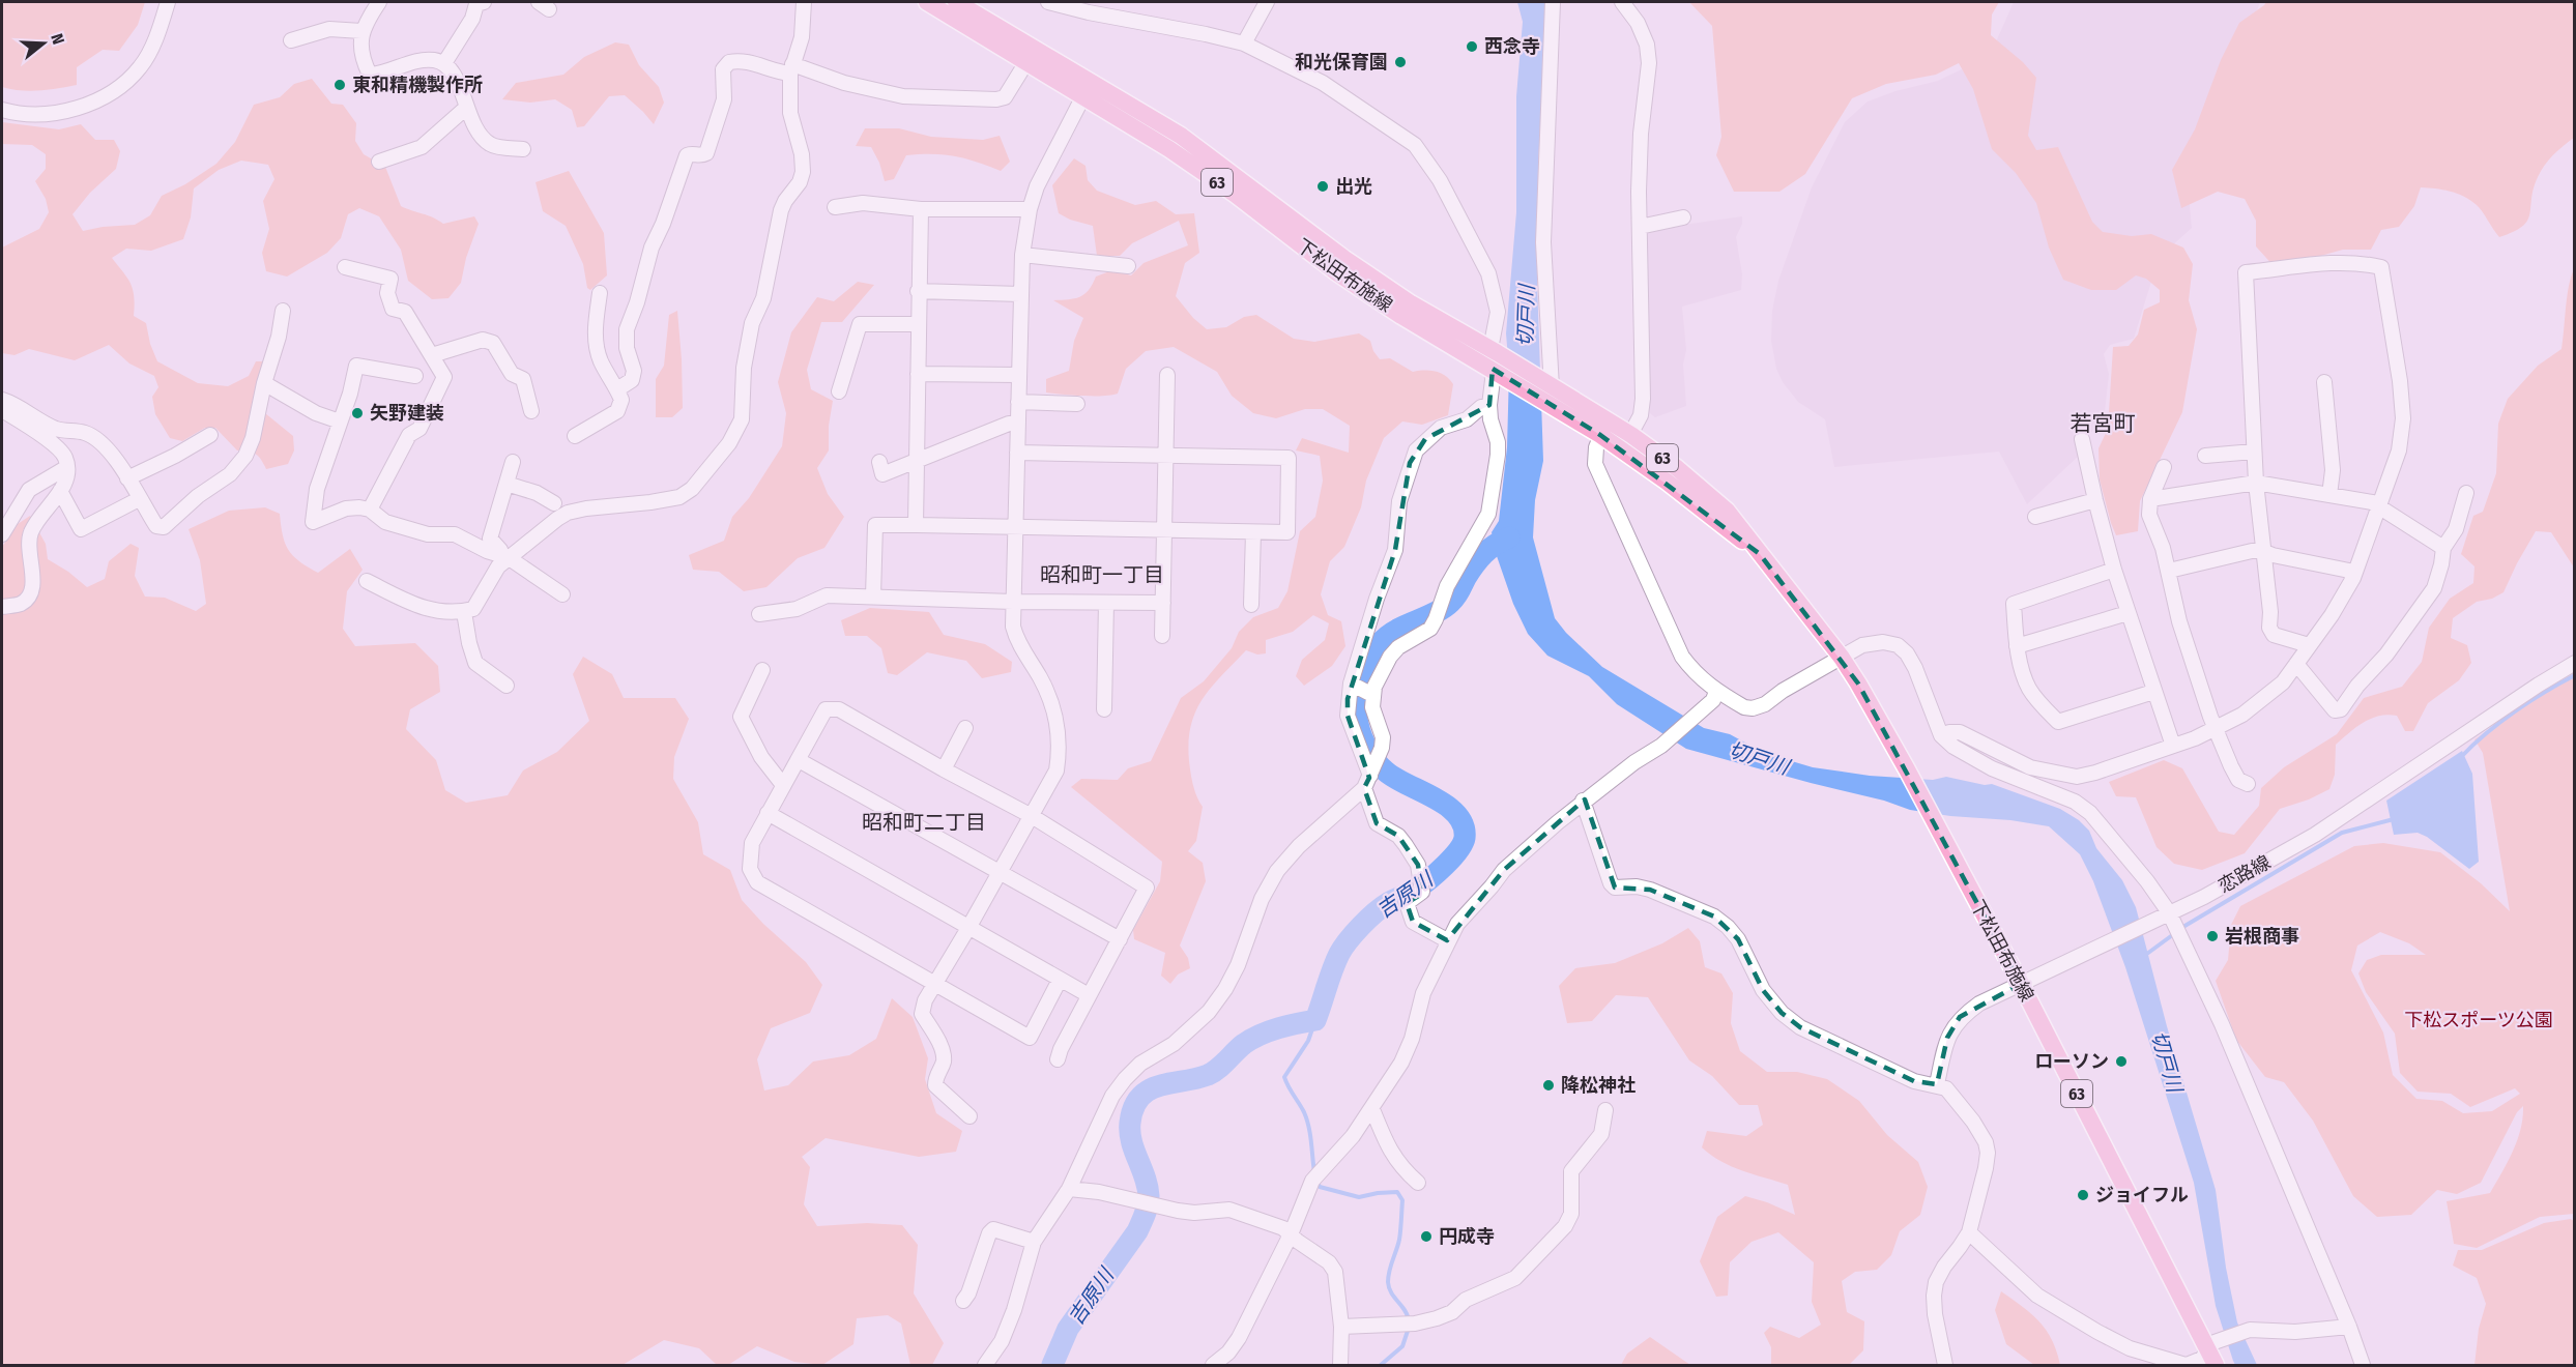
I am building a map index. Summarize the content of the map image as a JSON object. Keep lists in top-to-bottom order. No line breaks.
{"streets":{"main road":["63","下松田布施線"],"street":["恋路線"]},"crossings":[["下松田布施線","恋路線"]],"districts":["若宮町","昭和町一丁目","昭和町二丁目"],"water":["切戸川","吉原川"],"parks":["下松スポーツ公園"],"places":["西念寺","和光保育園","東和精機製作所","出光","矢野建装","岩根商事","ローソン","降松神社","ジョイフル","円成寺"],"north":"right"}
